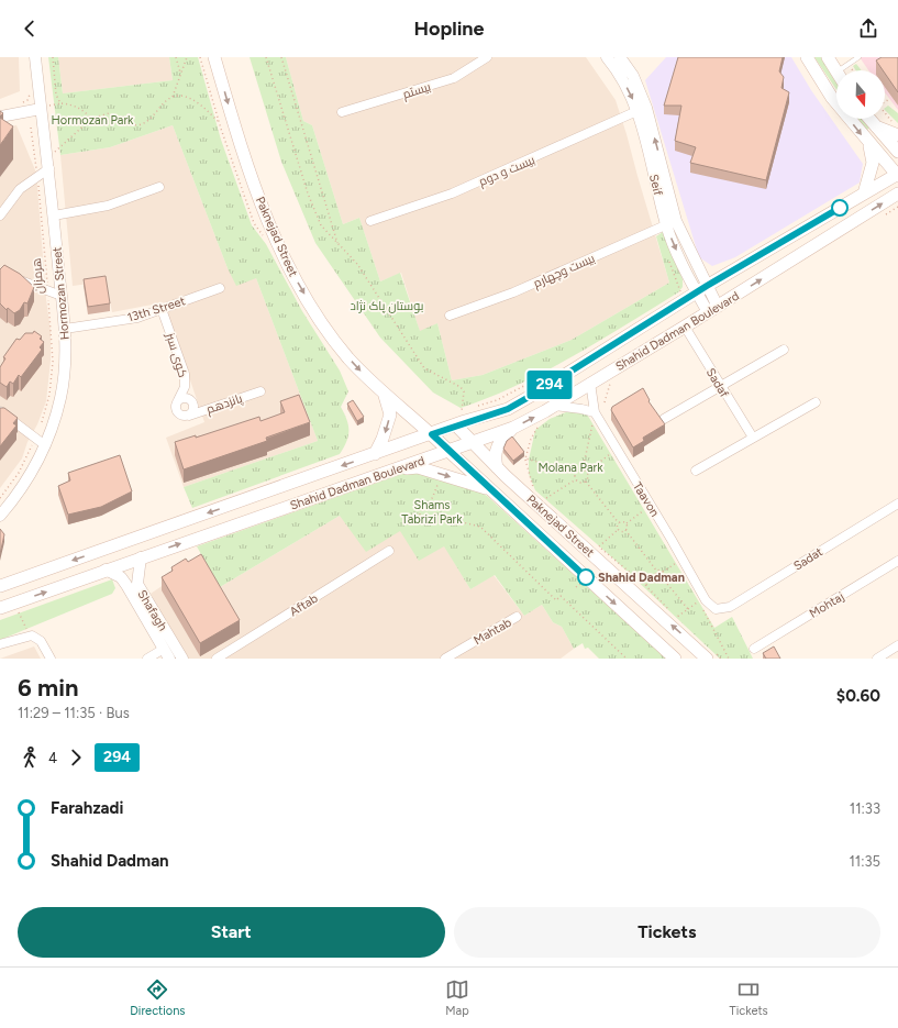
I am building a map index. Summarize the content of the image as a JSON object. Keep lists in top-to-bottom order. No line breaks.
{"streets":{"main road":["Paknejad Street","Shahid Dadman Boulevard"],"street":["بیستم","بیست و دوم","Seif","بیست وچهارم","Hormozan Street","13th Street","کوی سبز","Sadaf","پانزدهم","Taavon","Sadat","Aftab","Mohtaj","Shafagh","Mahtab"],"path":["هرمزان"]},"crossings":[["بیست و دوم","Seif"],["Seif","بیست وچهارم"],["Seif","Shahid Dadman Boulevard"],["Paknejad Street","Shahid Dadman Boulevard"],["Hormozan Street","13th Street"],["13th Street","کوی سبز"],["Shahid Dadman Boulevard","Sadaf"],["Shahid Dadman Boulevard","Taavon"],["Shahid Dadman Boulevard","Shafagh"],["کوی سبز","پانزدهم"],["Taavon","Sadat"]],"parks":["Hormozan Park","بوستان پاک نژاد","Molana Park","Shams Tabrizi Park"],"places":["Shahid Dadman"],"lines":["bus line 294"],"north":"bottom","page":{"header":"Hopline","on_map":"294","heading":["6 min","11:29 – 11:35 · Bus","$0.60"],"legs":["4","294"],"list":[{"name":"Farahzadi","value":"11:33"},{"name":"Shahid Dadman","value":"11:35"}],"buttons":["Start","Tickets"],"tabs":["Directions","Map","Tickets"]}}
